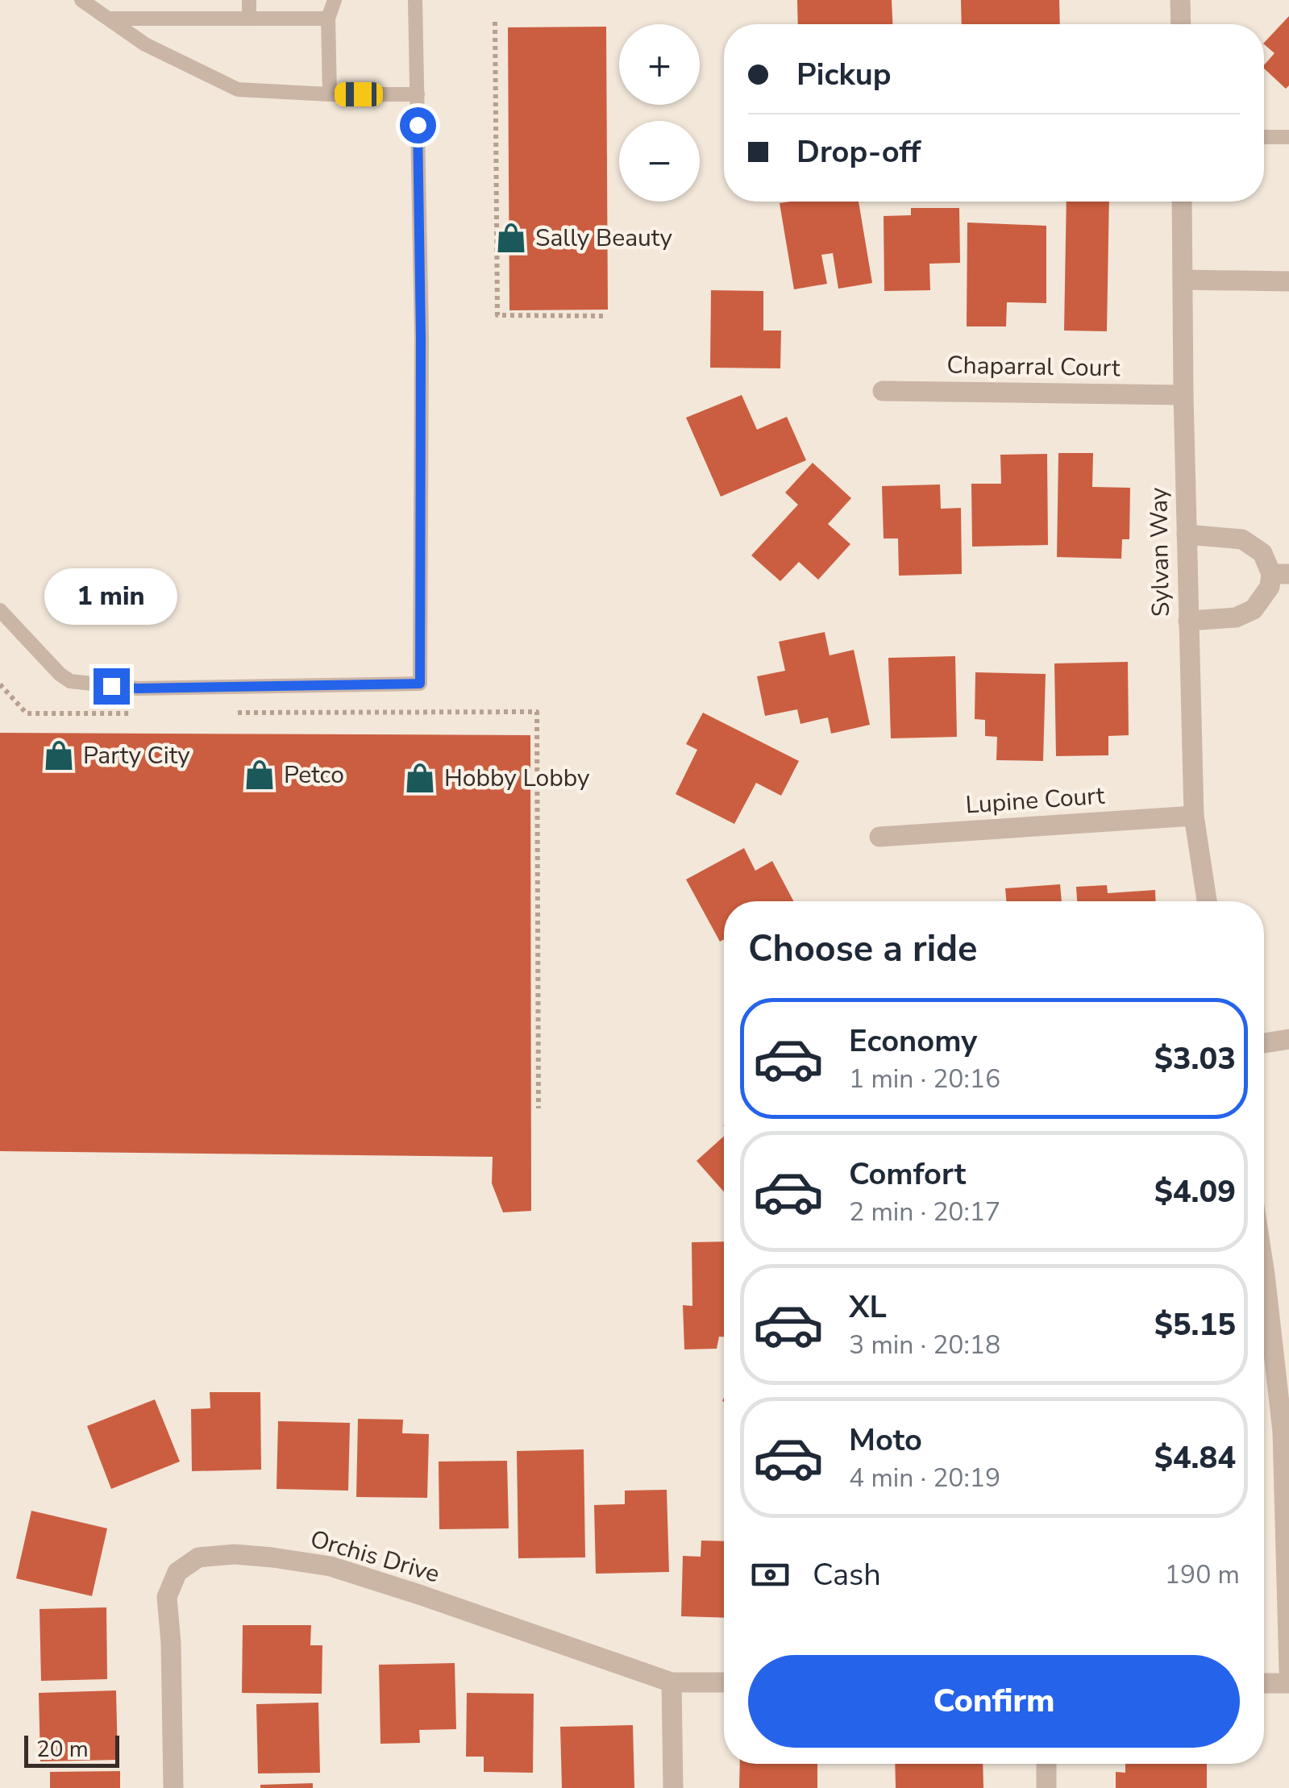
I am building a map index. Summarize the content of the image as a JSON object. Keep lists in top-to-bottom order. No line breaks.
{"streets":{"street":["Chaparral Court","Sylvan Way","Lupine Court","Orchis Drive"]},"crossings":[["Chaparral Court","Sylvan Way"],["Sylvan Way","Lupine Court"]],"places":{"shop":["Sally Beauty","Party City","Petco","Hobby Lobby"]},"scale_bar":"20 m","page":{"map_buttons":["+","−"],"banner":["Pickup","Drop-off"],"bubble":"1 min","heading":"Choose a ride","list":[{"name":"Economy","note":"1 min · 20:16","value":"$3.03"},{"name":"Comfort","note":"2 min · 20:17","value":"$4.09"},{"name":"XL","note":"3 min · 20:18","value":"$5.15"},{"name":"Moto","note":"4 min · 20:19","value":"$4.84"}],"pay":["Cash","190 m"],"buttons":"Confirm","scale":"20 m"}}
